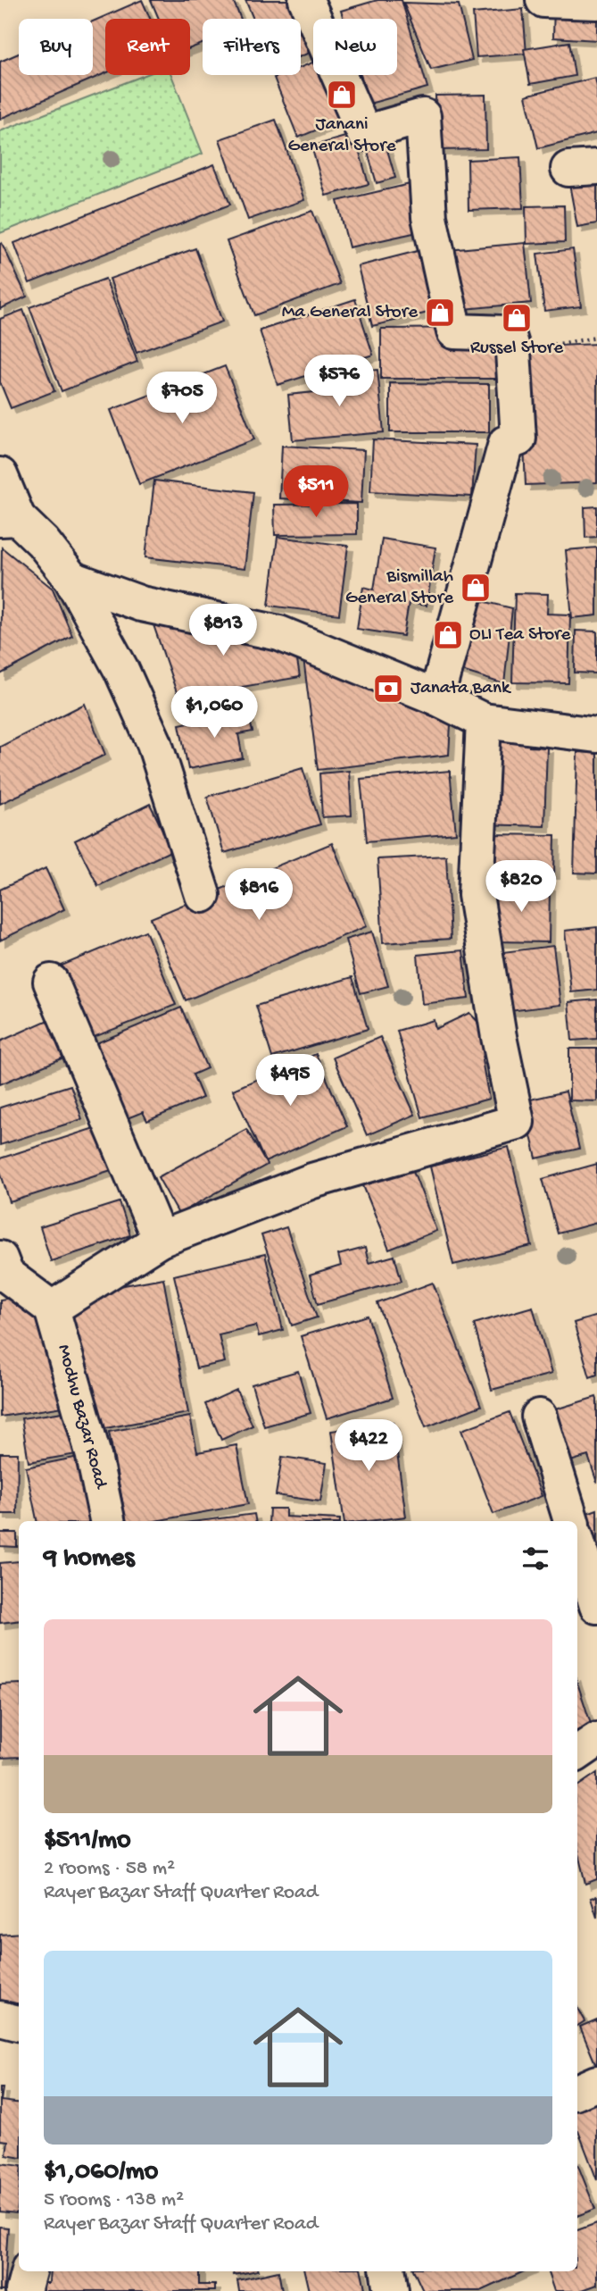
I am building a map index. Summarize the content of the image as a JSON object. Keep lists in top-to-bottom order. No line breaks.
{"streets":{"street":["Modhu Bazar Road"]},"places":{"shop":["Janani General Store","Ma General Store","Russel Store","Bismillah General Store","OLI Tea Store"],"bank":["Janata Bank"]},"page":{"chip":["Buy","Rent","Filters","New"],"price":["$576","$705","$511","$813","$1,060","$820","$816","$495","$422"],"heading":"9 homes","list":[{"name":"$511/mo","note":"2 rooms · 58 m² · Rayer Bazar Staff Quarter Road"},{"name":"$1,060/mo","note":"5 rooms · 138 m² · Rayer Bazar Staff Quarter Road"}]}}
